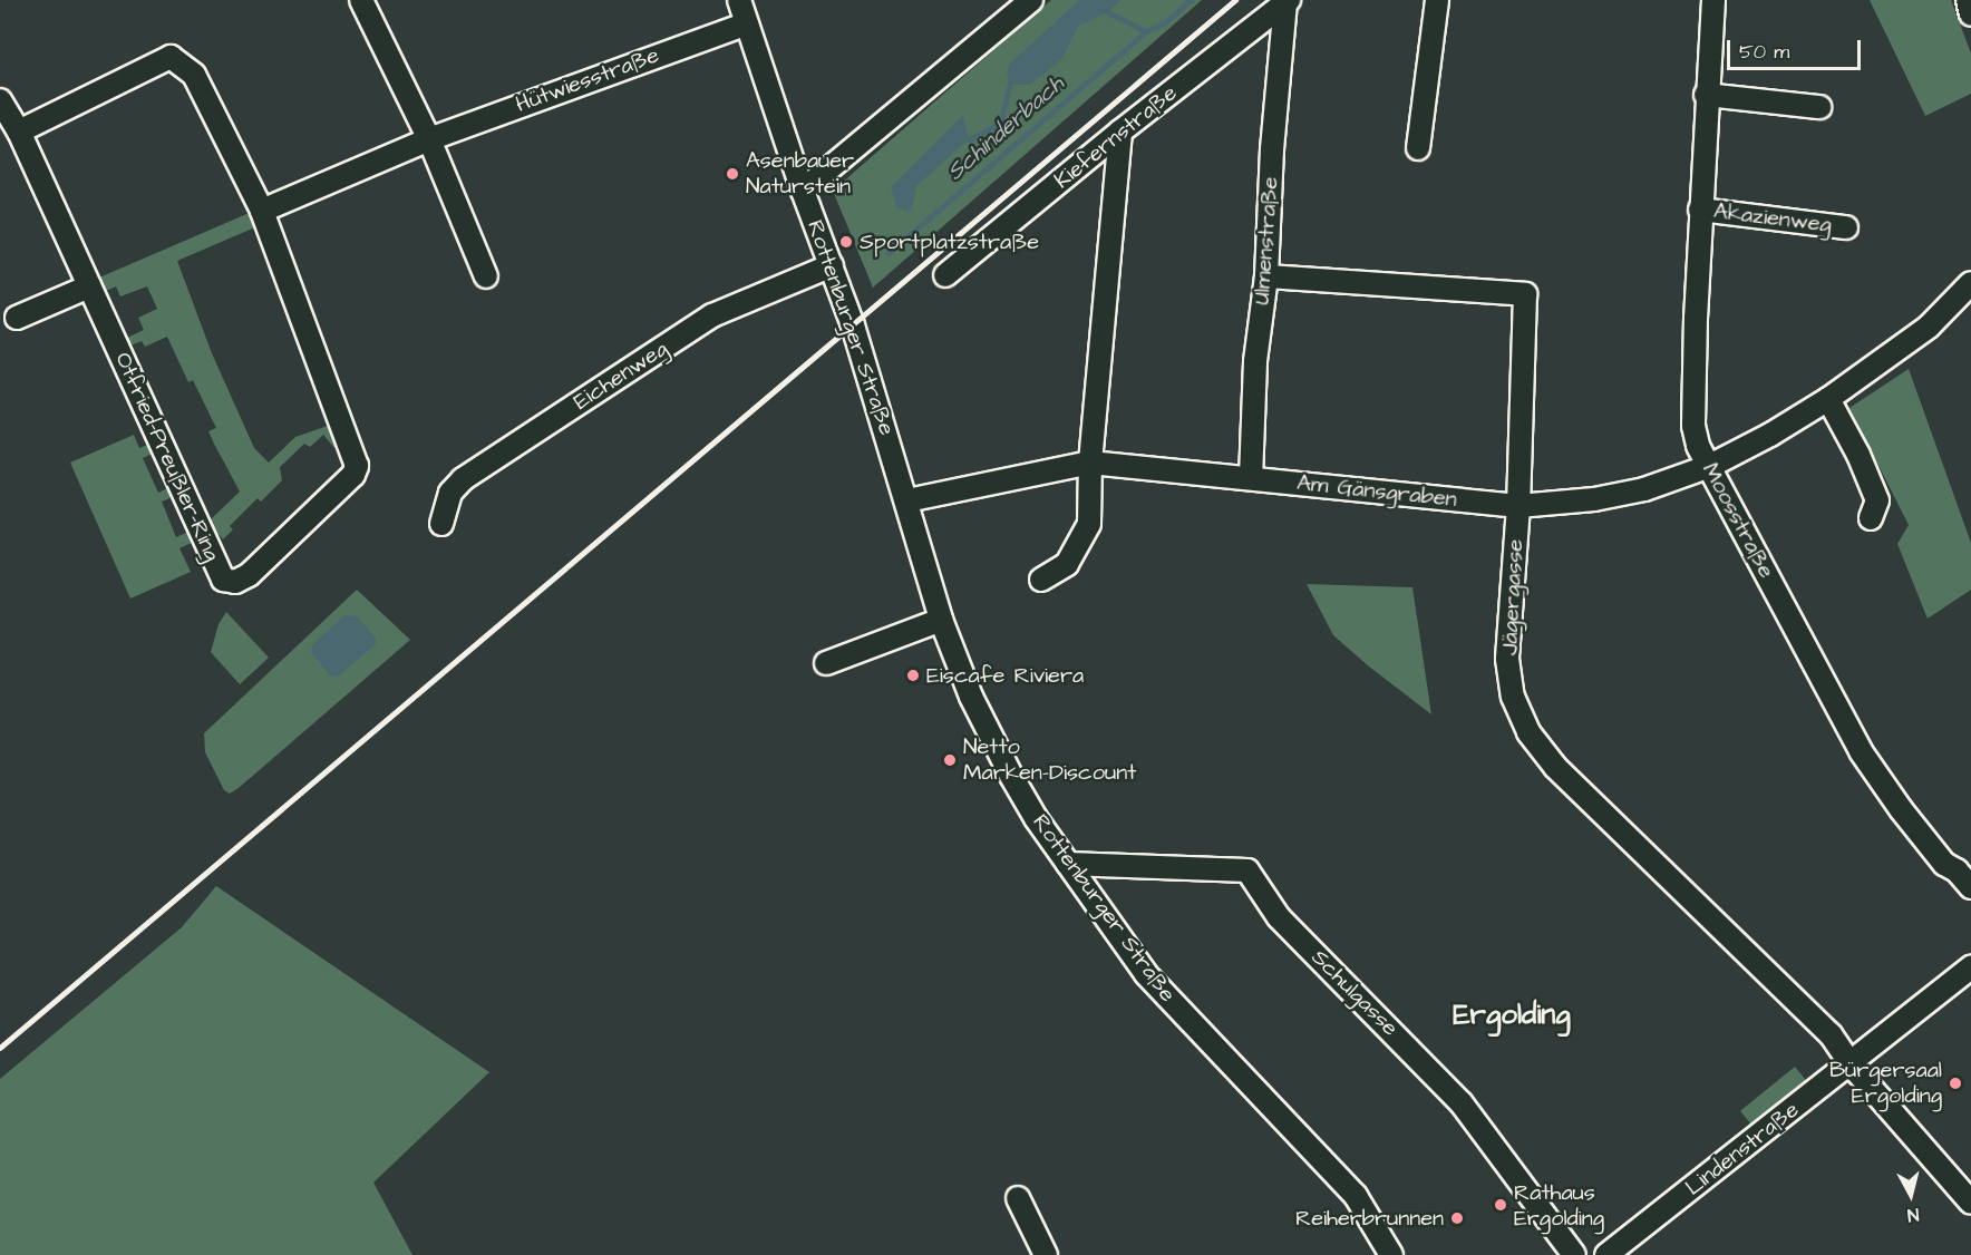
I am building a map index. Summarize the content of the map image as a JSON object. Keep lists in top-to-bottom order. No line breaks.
{"streets":{"street":["Hütwiesstraße","Kiefernstraße","Akazienweg","Ulmenstraße","Rottenburger Straße","Eichenweg","Otfried-Preußler-Ring","Am Gänsgraben","Moosstraße","Jägergasse","Schulgasse","Lindenstraße"]},"crossings":[["Hütwiesstraße","Rottenburger Straße"],["Hütwiesstraße","Otfried-Preußler-Ring"],["Kiefernstraße","Ulmenstraße"],["Akazienweg","Moosstraße"],["Ulmenstraße","Am Gänsgraben"],["Ulmenstraße","Jägergasse"],["Rottenburger Straße","Eichenweg"],["Rottenburger Straße","Am Gänsgraben"],["Rottenburger Straße","Schulgasse"],["Am Gänsgraben","Moosstraße"],["Am Gänsgraben","Jägergasse"],["Jägergasse","Lindenstraße"]],"districts":["Ergolding"],"water":["Schinderbach"],"places":["Asenbauer Naturstein","Sportplatzstraße","Eiscafe Riviera","Netto Marken-Discount","Bürgersaal Ergolding","Rathaus Ergolding","Reiherbrunnen"],"scale_bar":"50 m","north":"bottom"}
